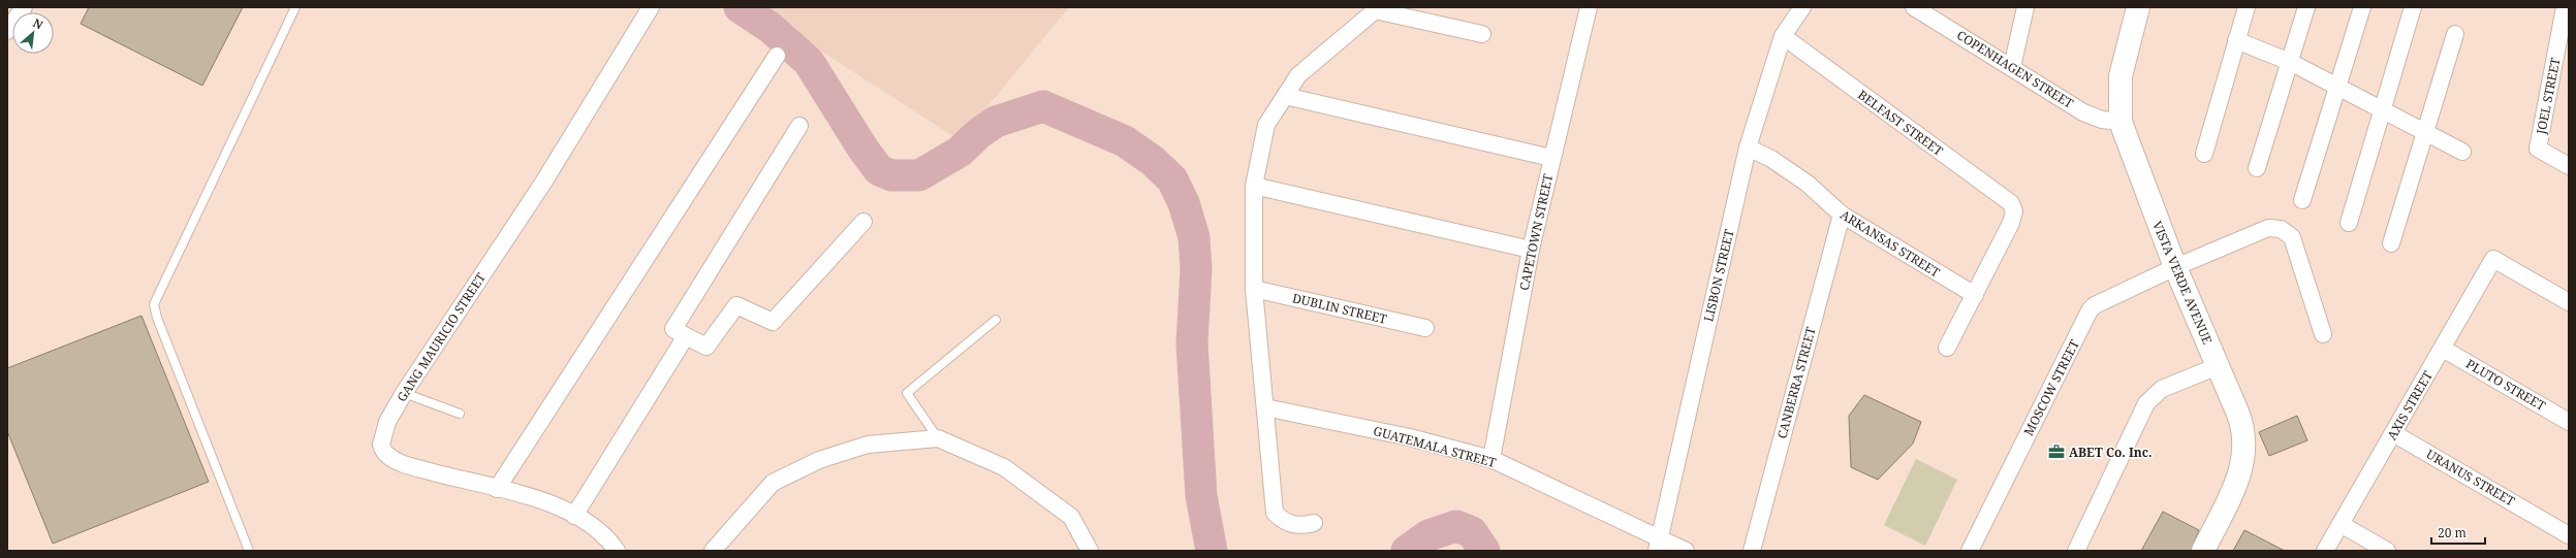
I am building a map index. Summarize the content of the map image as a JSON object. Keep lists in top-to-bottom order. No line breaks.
{"streets":{"street":["COPENHAGEN STREET","JOEL STREET","BELFAST STREET","CAPETOWN STREET","ARKANSAS STREET","LISBON STREET","VISTA VERDE AVENUE","DUBLIN STREET","GANG MAURICIO STREET","CANBERRA STREET","PLUTO STREET","MOSCOW STREET","AXIS STREET","GUATEMALA STREET","URANUS STREET"]},"crossings":[["COPENHAGEN STREET","VISTA VERDE AVENUE"],["BELFAST STREET","ARKANSAS STREET"],["BELFAST STREET","LISBON STREET"],["CAPETOWN STREET","GUATEMALA STREET"],["ARKANSAS STREET","LISBON STREET"],["ARKANSAS STREET","CANBERRA STREET"],["LISBON STREET","GUATEMALA STREET"],["VISTA VERDE AVENUE","MOSCOW STREET"],["PLUTO STREET","AXIS STREET"],["AXIS STREET","URANUS STREET"]],"places":{"office":["ABET Co. Inc."]},"scale_bar":"20 m","north":"top right"}
